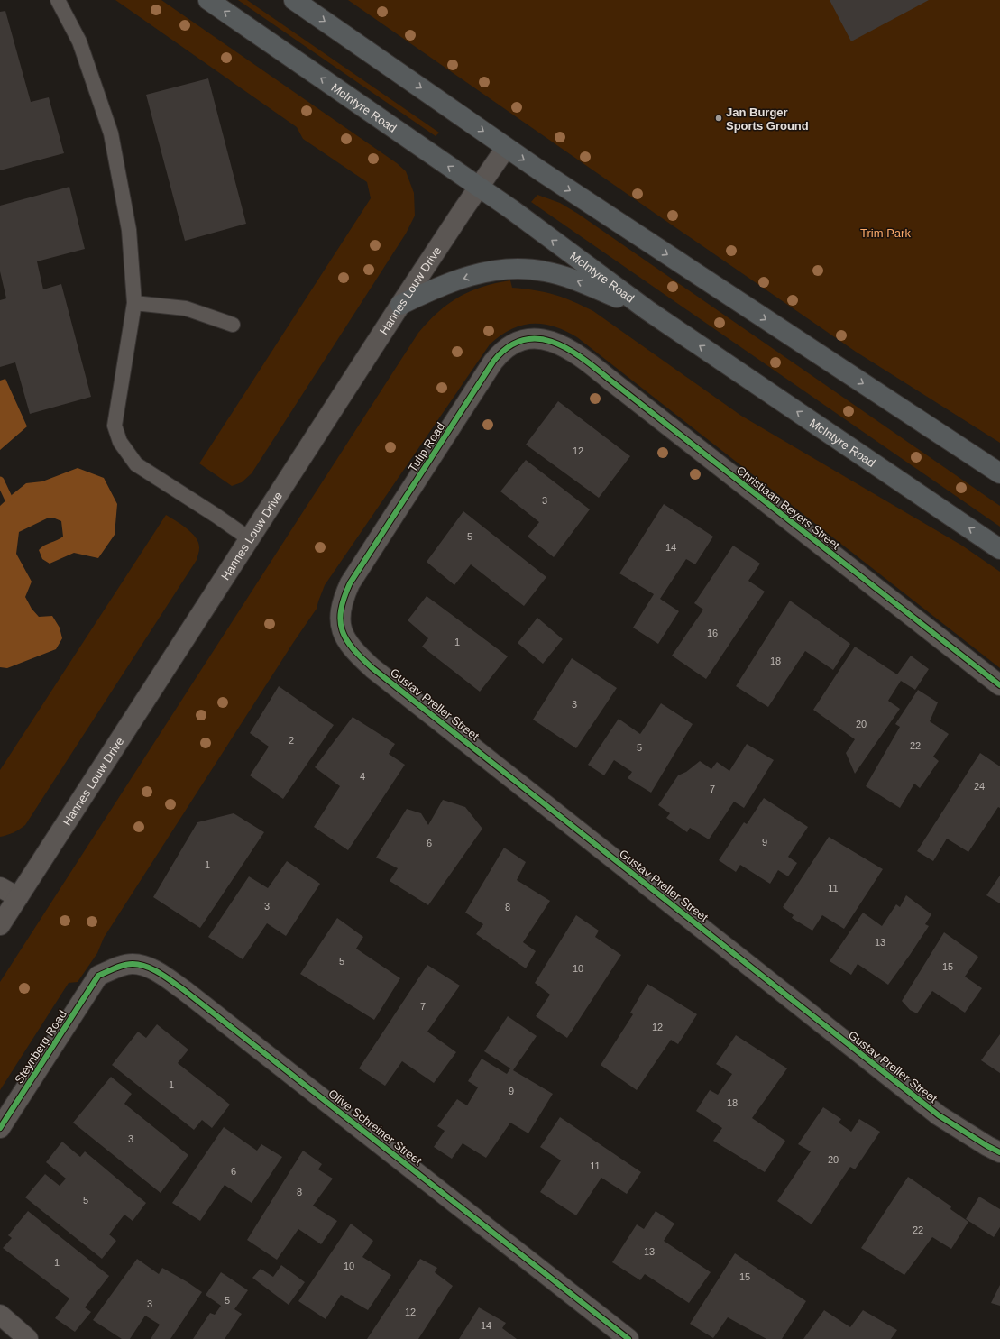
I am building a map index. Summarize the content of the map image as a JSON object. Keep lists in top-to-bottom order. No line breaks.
{"streets":{"main road":["McIntyre Road"],"street":["Hannes Louw Drive","Tulip Road","Christiaan Beyers Street","Gustav Preller Street","Steynberg Road","Olive Schreiner Street"]},"crossings":[["McIntyre Road","Hannes Louw Drive"],["Tulip Road","Christiaan Beyers Street"],["Tulip Road","Gustav Preller Street"],["Steynberg Road","Olive Schreiner Street"]],"parks":["Trim Park"],"places":["Jan Burger Sports Ground"],"house_numbers":["12","3","5","14","16","1","18","3","20","2","22","5","4","24","7","9","6","1","11","3","8","13","5","15","10","7","12","1","9","18","3","20","11","6","8","5","22","13","1","10","15","5","3","12","14"]}
